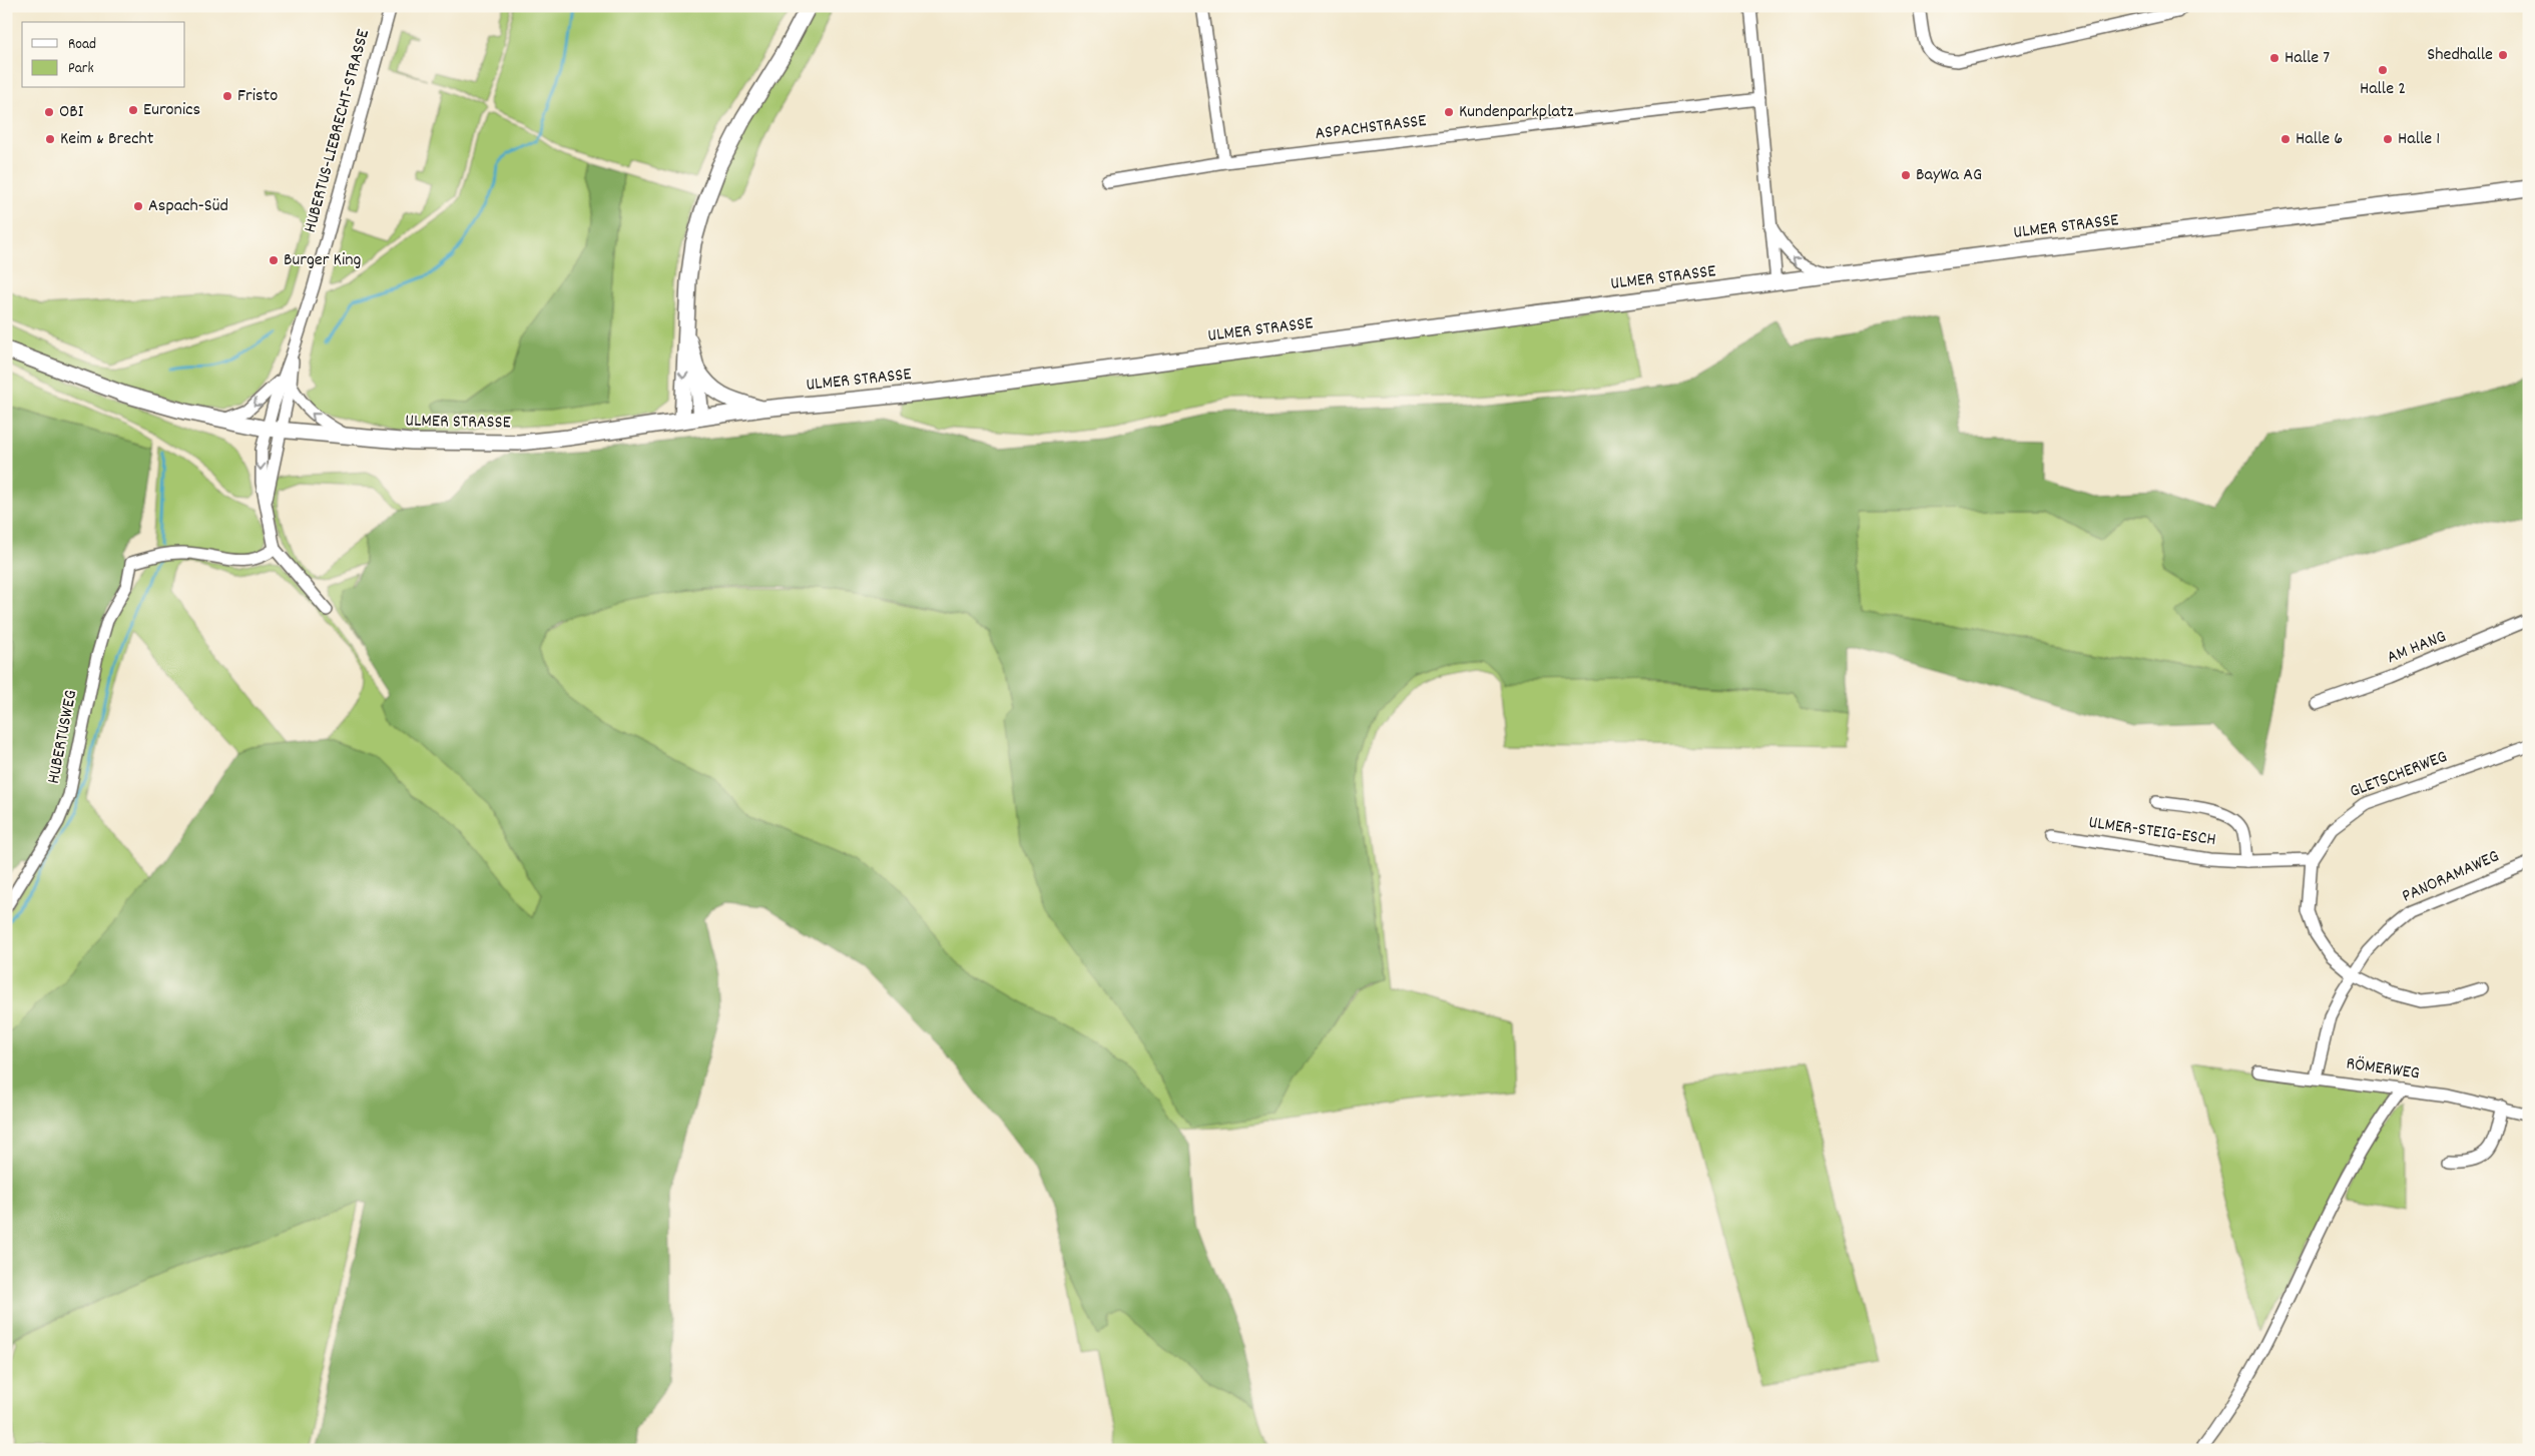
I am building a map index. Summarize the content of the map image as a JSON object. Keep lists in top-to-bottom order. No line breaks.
{"streets":{"main road":["ULMER STRASSE"],"street":["ASPACHSTRASSE","HUBERTUS-LIEBRECHT-STRASSE","AM HANG","HUBERTUSWEG","GLETSCHERWEG","ULMER-STEIG-ESCH","PANORAMAWEG","RÖMERWEG"]},"crossings":[["HUBERTUS-LIEBRECHT-STRASSE","ULMER STRASSE"],["HUBERTUS-LIEBRECHT-STRASSE","HUBERTUSWEG"],["GLETSCHERWEG","ULMER-STEIG-ESCH"],["GLETSCHERWEG","PANORAMAWEG"],["PANORAMAWEG","RÖMERWEG"]],"places":["Shedhalle","Halle 7","Halle 2","Fristo","Euronics","OBI","Kundenparkplatz","Keim & Brecht","Halle 6","Halle 1","BayWa AG","Aspach-Süd","Burger King"],"legend":["Road","Park"]}
